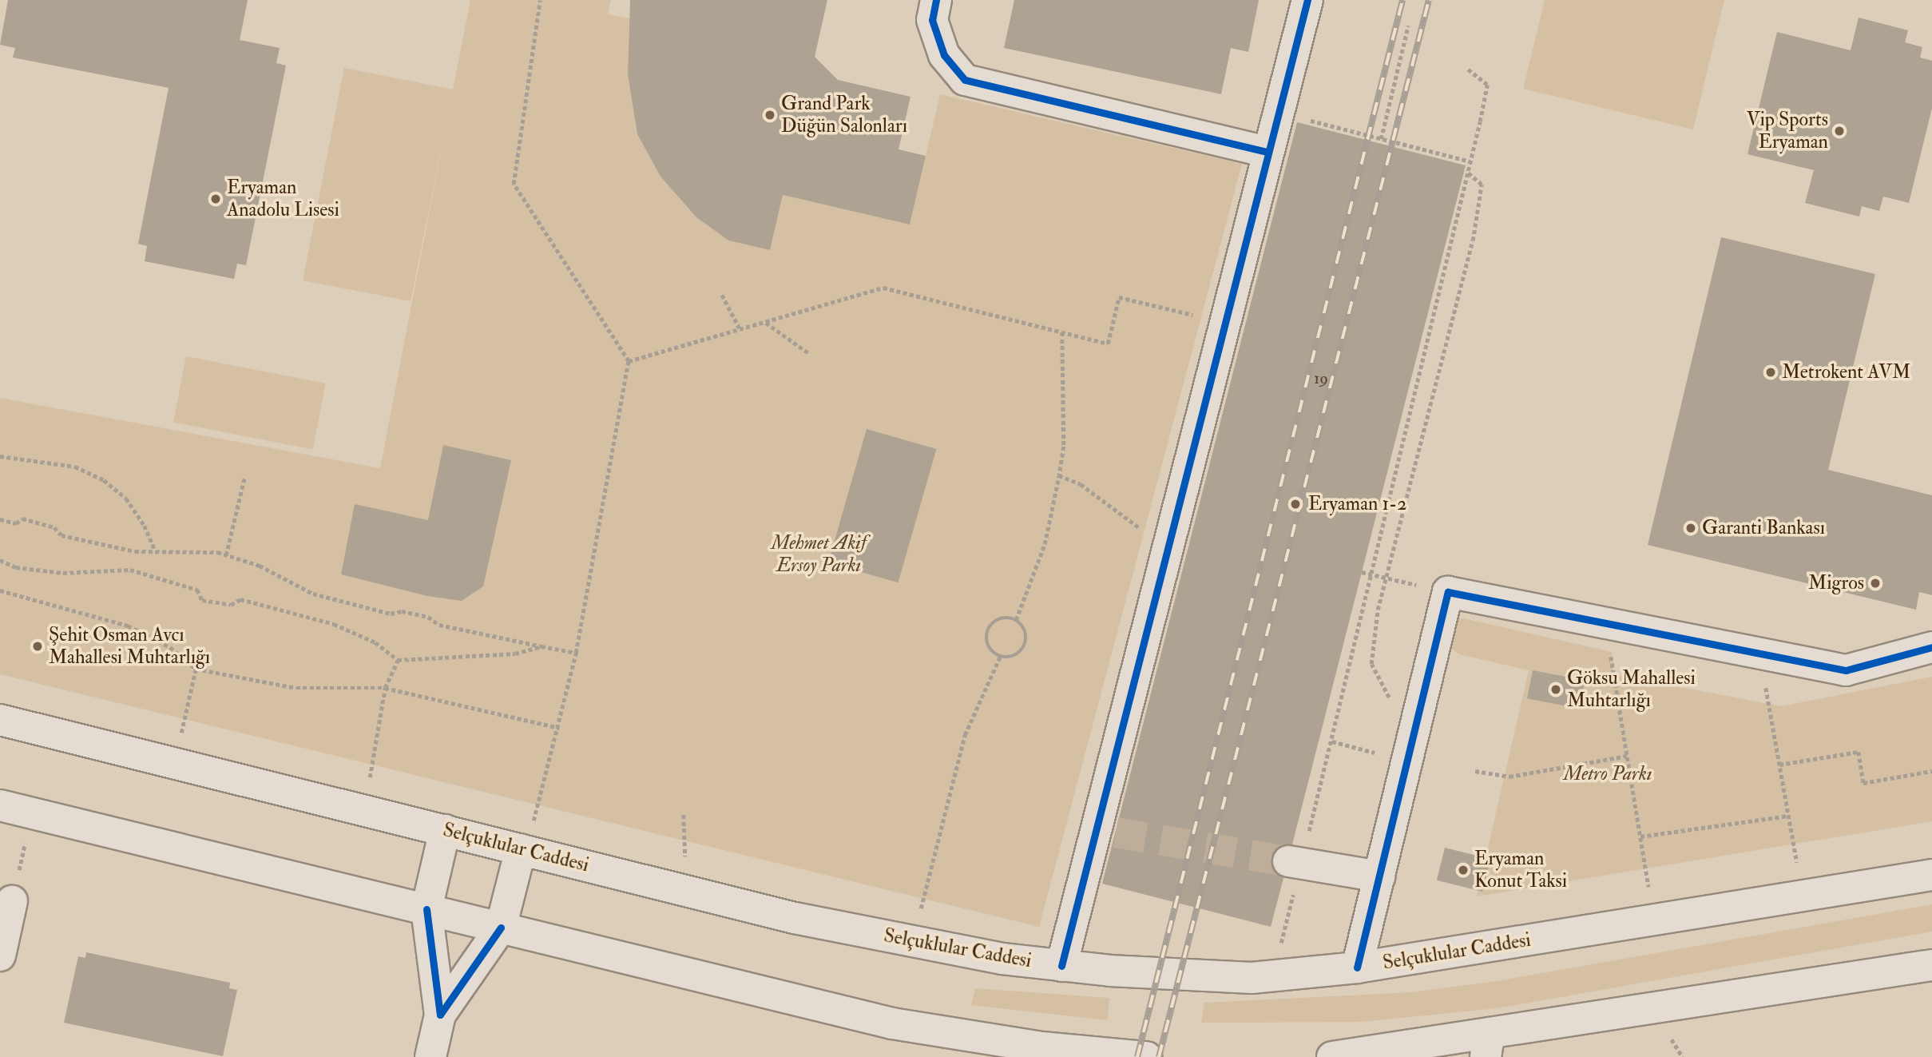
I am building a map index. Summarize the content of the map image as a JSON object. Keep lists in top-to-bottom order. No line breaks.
{"streets":{"main road":["Selçuklular Caddesi"]},"parks":["Mehmet Akif Ersoy Parkı","Metro Parkı"],"places":["Grand Park Düğün Salonları","Vip Sports Eryaman","Eryaman Anadolu Lisesi","Metrokent AVM","Eryaman 1-2","Garanti Bankası","Migros","Şehit Osman Avcı Mahallesi Muhtarlığı","Göksu Mahallesi Muhtarlığı","Eryaman Konut Taksi"],"house_numbers":["19"]}
